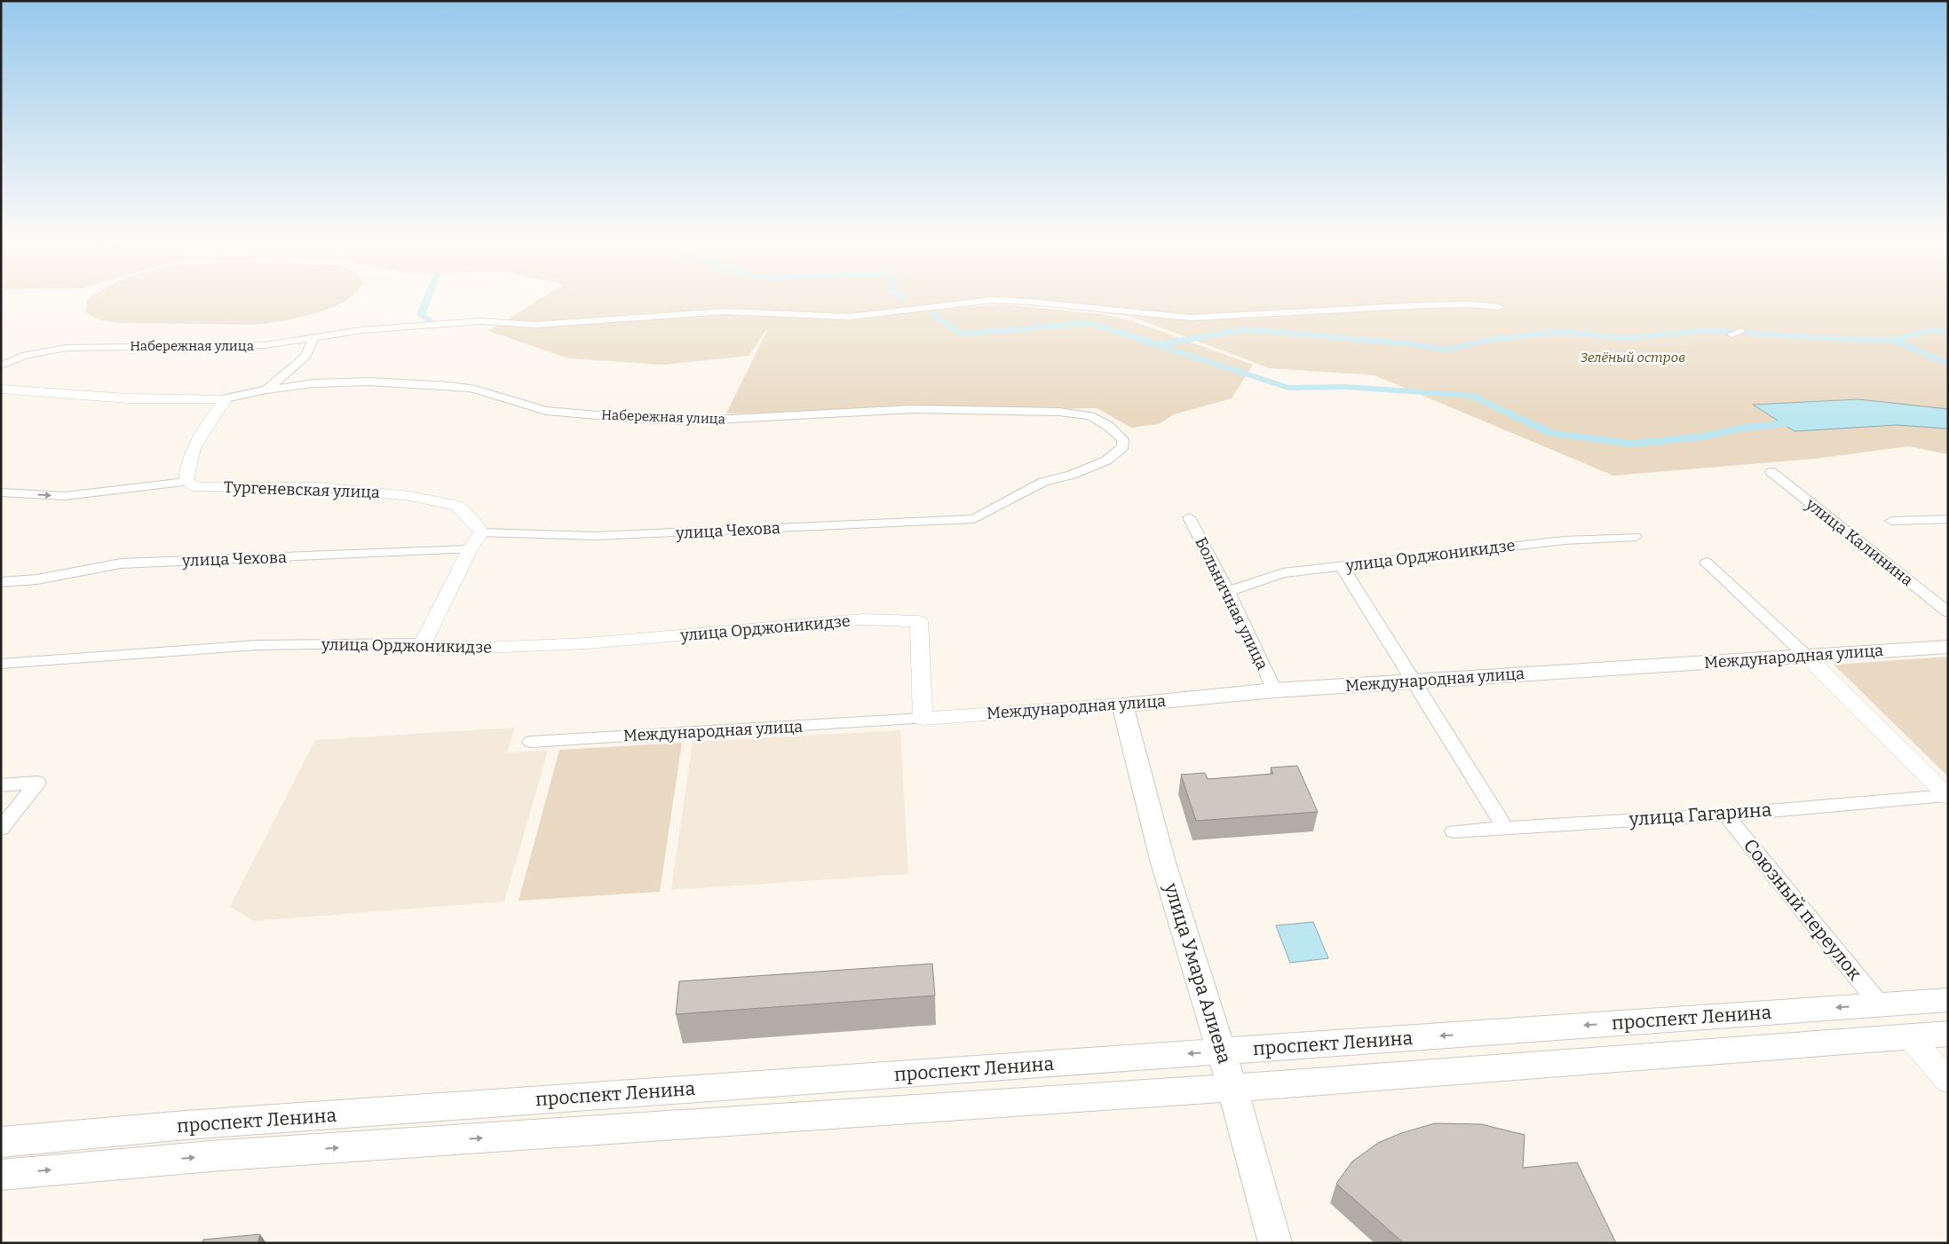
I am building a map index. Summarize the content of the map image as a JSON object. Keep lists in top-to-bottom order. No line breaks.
{"streets":{"main road":["Международная улица","улица Умара Алиева","проспект Ленина"],"street":["Набережная улица","Тургеневская улица","улица Чехова","улица Калинина","улица Орджоникидзе","Больничная улица","улица Гагарина","Союзный переулок"]},"crossings":[["Набережная улица","улица Чехова"],["Тургеневская улица","улица Чехова"],["улица Орджоникидзе","Больничная улица"],["улица Орджоникидзе","Международная улица"],["Больничная улица","Международная улица"],["Международная улица","улица Умара Алиева"],["улица Гагарина","Союзный переулок"],["Союзный переулок","проспект Ленина"],["улица Умара Алиева","проспект Ленина"]],"parks":["Зелёный остров"]}
